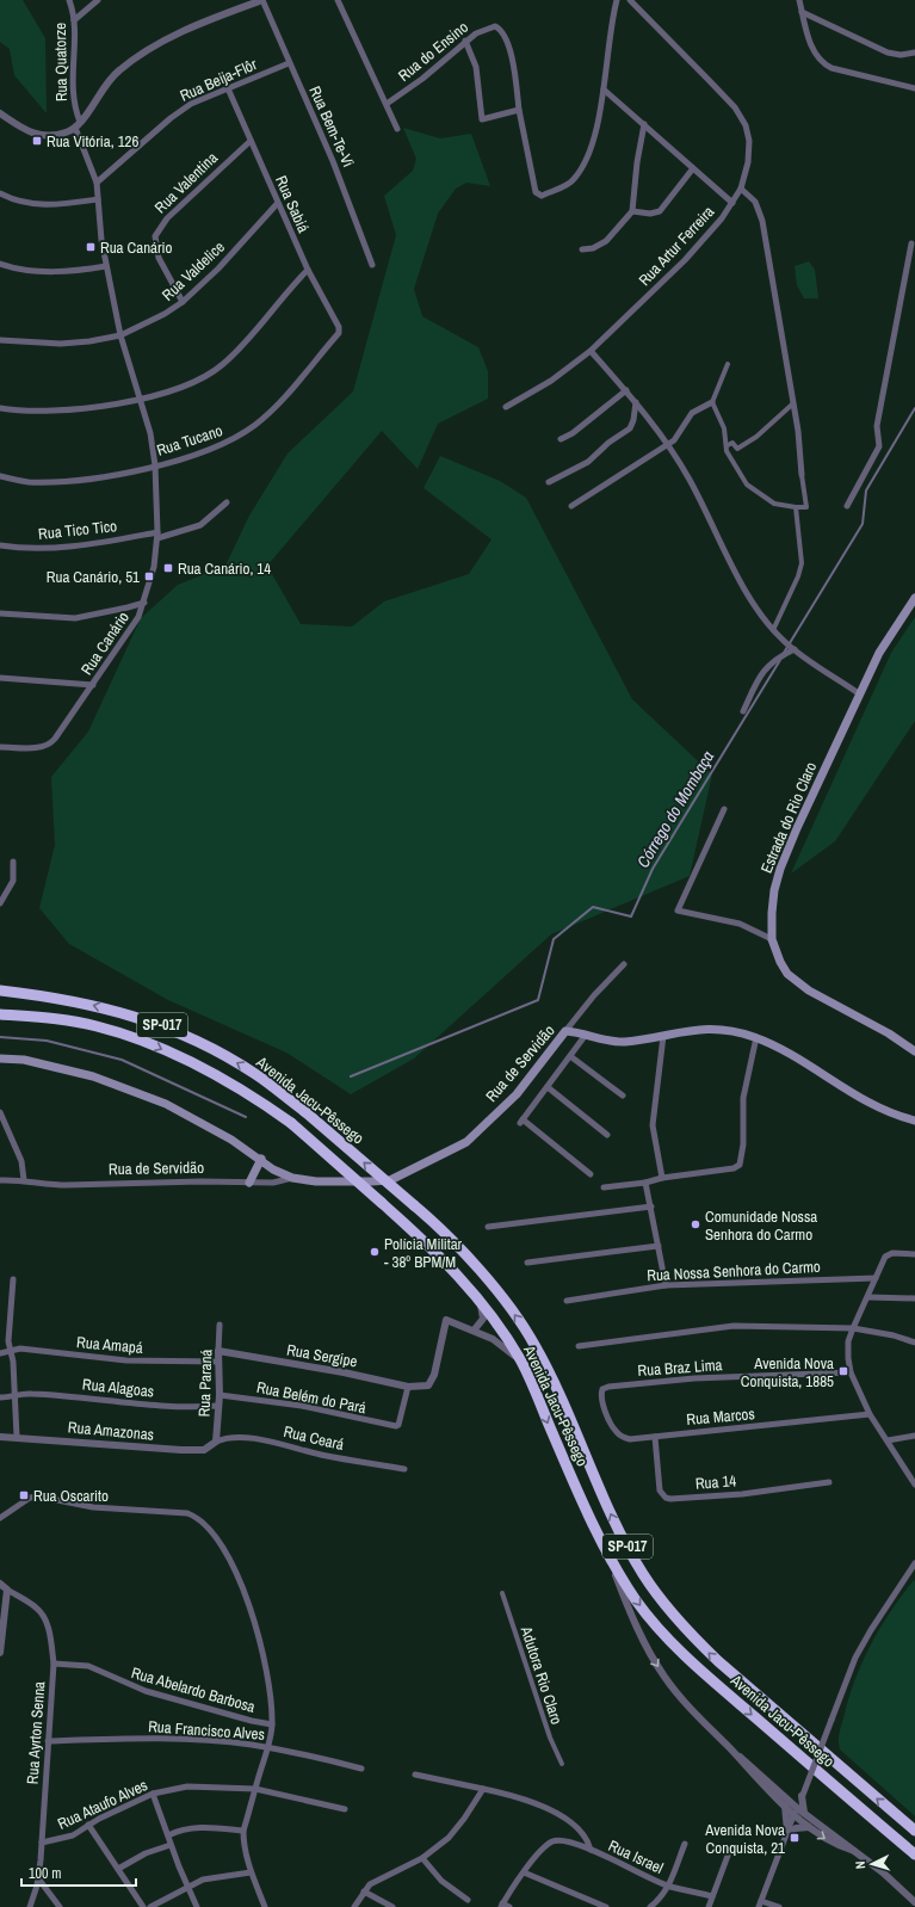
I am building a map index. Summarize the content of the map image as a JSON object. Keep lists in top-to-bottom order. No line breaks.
{"streets":{"highway":["SP-017","Avenida Jacu-Pêssego"],"main road":["Estrada do Rio Claro","Rua de Servidão"],"street":["Rua do Ensino","Rua Quatorze","Rua Beija-Flôr","Rua Bem-Te-Vi","Rua Valentina","Rua Sabiá","Rua Artur Ferreira","Rua Valdelice","Rua Tucano","Rua Tico Tico","Rua Canário","Rua Nossa Senhora do Carmo","Rua Amapá","Rua Sergipe","Rua Braz Lima","Rua Paraná","Rua Alagoas","Rua Belém do Pará","Rua Marcos","Rua Amazonas","Rua Ceará","Rua 14","Adutora Rio Claro","Rua Abelardo Barbosa","Rua Francisco Alves","Rua Ayrton Senna","Rua Ataufo Alves","Rua Israel"]},"crossings":[["Rua Quatorze","Rua Canário"],["Rua Beija-Flôr","Rua Bem-Te-Vi"],["Rua Beija-Flôr","Rua Sabiá"],["Rua Beija-Flôr","Rua Canário"],["Rua Valentina","Rua Sabiá"],["Rua Valentina","Rua Valdelice"],["Rua Sabiá","Rua Valdelice"],["Rua Sabiá","Rua Tucano"],["Rua Valdelice","Rua Canário"],["Rua Tucano","Rua Canário"],["Rua Tico Tico","Rua Canário"],["Rua Amapá","Rua Paraná"],["Rua Sergipe","Rua Paraná"],["Rua Sergipe","Rua Belém do Pará"],["Rua Braz Lima","Rua Marcos"],["Rua Paraná","Rua Alagoas"],["Rua Paraná","Rua Belém do Pará"],["Rua Paraná","Rua Amazonas"],["Rua Paraná","Rua Ceará"],["Rua Marcos","Rua 14"],["Rua Amazonas","Rua Ceará"],["Rua Abelardo Barbosa","Rua Ayrton Senna"],["Rua Francisco Alves","Rua Ayrton Senna"],["Rua Ayrton Senna","Rua Ataufo Alves"]],"water":["Córrego do Mombaça"],"places":{"transit":["Rua Vitória, 126","Rua Canário","Rua Canário, 14","Rua Canário, 51","Avenida Nova Conquista, 1885","Rua Oscarito","Avenida Nova Conquista, 21"],"other":["Comunidade Nossa Senhora do Carmo","Polícia Militar - 38º BPM/M"]},"scale_bar":"100 m","north":"left"}
